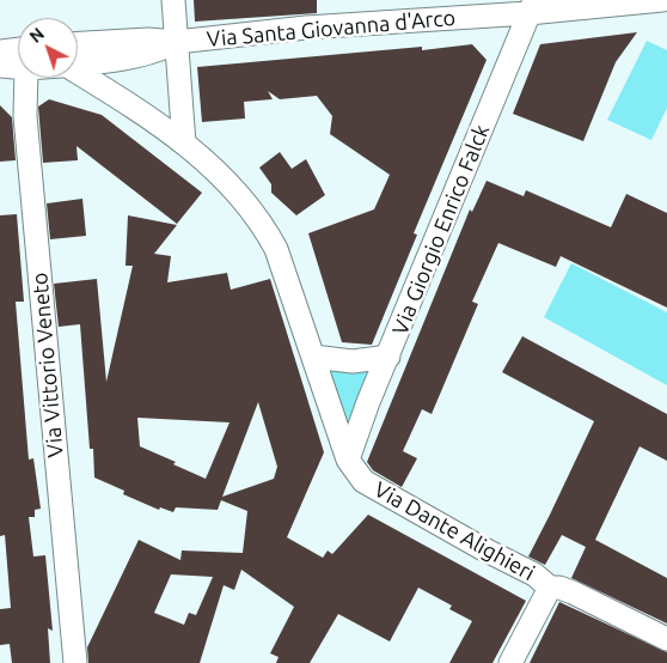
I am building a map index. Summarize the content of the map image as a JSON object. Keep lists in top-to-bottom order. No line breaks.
{"streets":{"street":["Via Santa Giovanna d'Arco","Via Giorgio Enrico Falck","Via Vittorio Veneto","Via Dante Alighieri"]},"crossings":[["Via Santa Giovanna d'Arco","Via Giorgio Enrico Falck"],["Via Giorgio Enrico Falck","Via Dante Alighieri"]],"north":"top left"}
